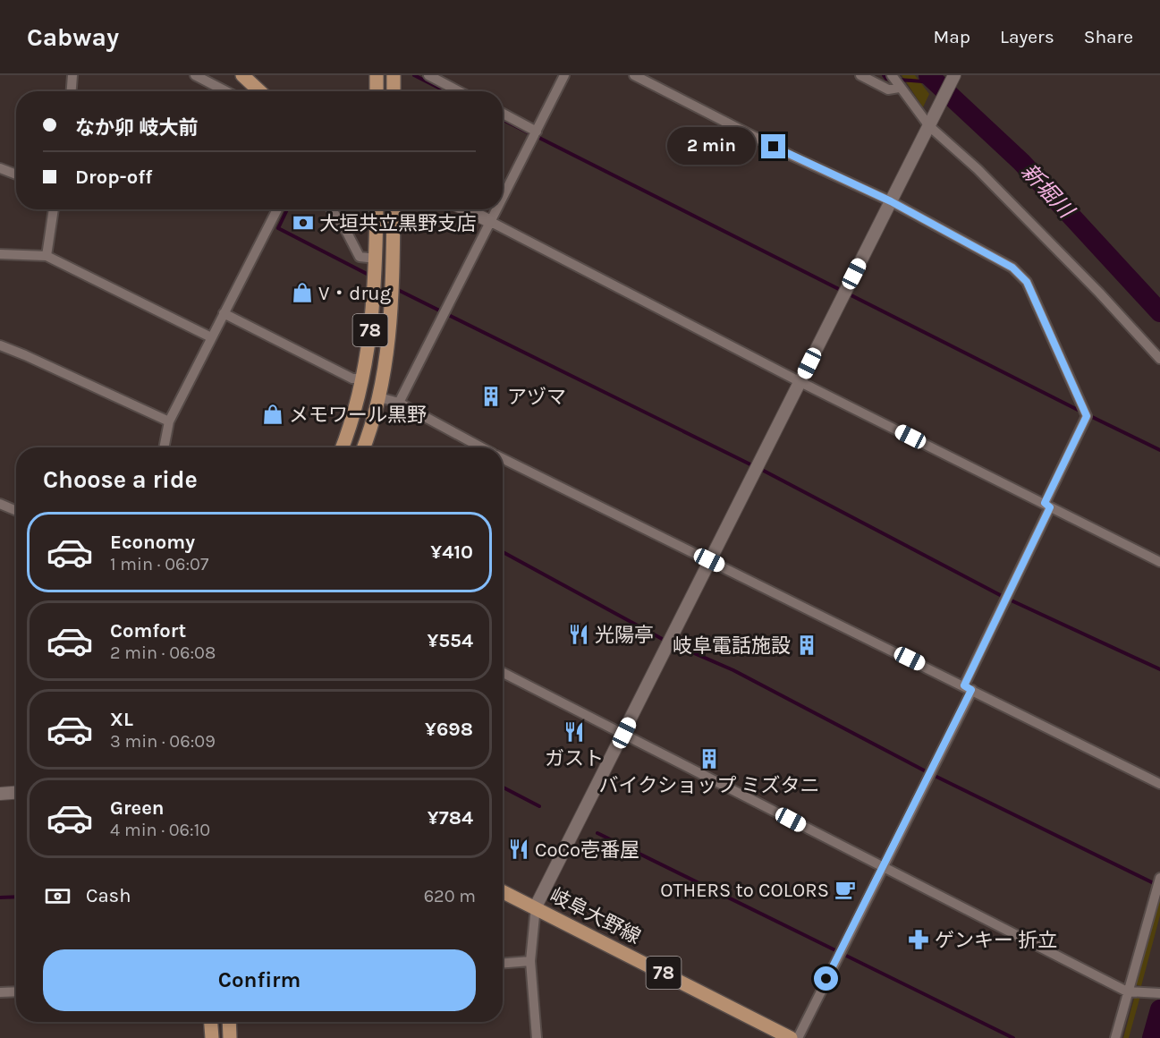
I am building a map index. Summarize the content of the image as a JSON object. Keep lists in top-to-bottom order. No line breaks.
{"streets":{"main road":["78","岐阜大野線"]},"water":["新堀川"],"places":{"bank":["大垣共立黒野支店"],"shop":["V・drug","メモワール黒野"],"building":["アヅマ","岐阜電話施設","バイクショップ ミズタニ"],"restaurant":["光陽亭","ガスト","CoCo壱番屋"],"cafe":["OTHERS to COLORS"],"pharmacy":["ゲンキー 折立"]},"page":{"header":"Cabway","nav":["Map","Layers","Share"],"banner":["なか卯 岐大前","Drop-off"],"bubble":"2 min","heading":"Choose a ride","list":[{"name":"Economy","note":"1 min · 06:07","value":"¥410"},{"name":"Comfort","note":"2 min · 06:08","value":"¥554"},{"name":"XL","note":"3 min · 06:09","value":"¥698"},{"name":"Green","note":"4 min · 06:10","value":"¥784"}],"pay":["Cash","620 m"],"buttons":"Confirm"}}
